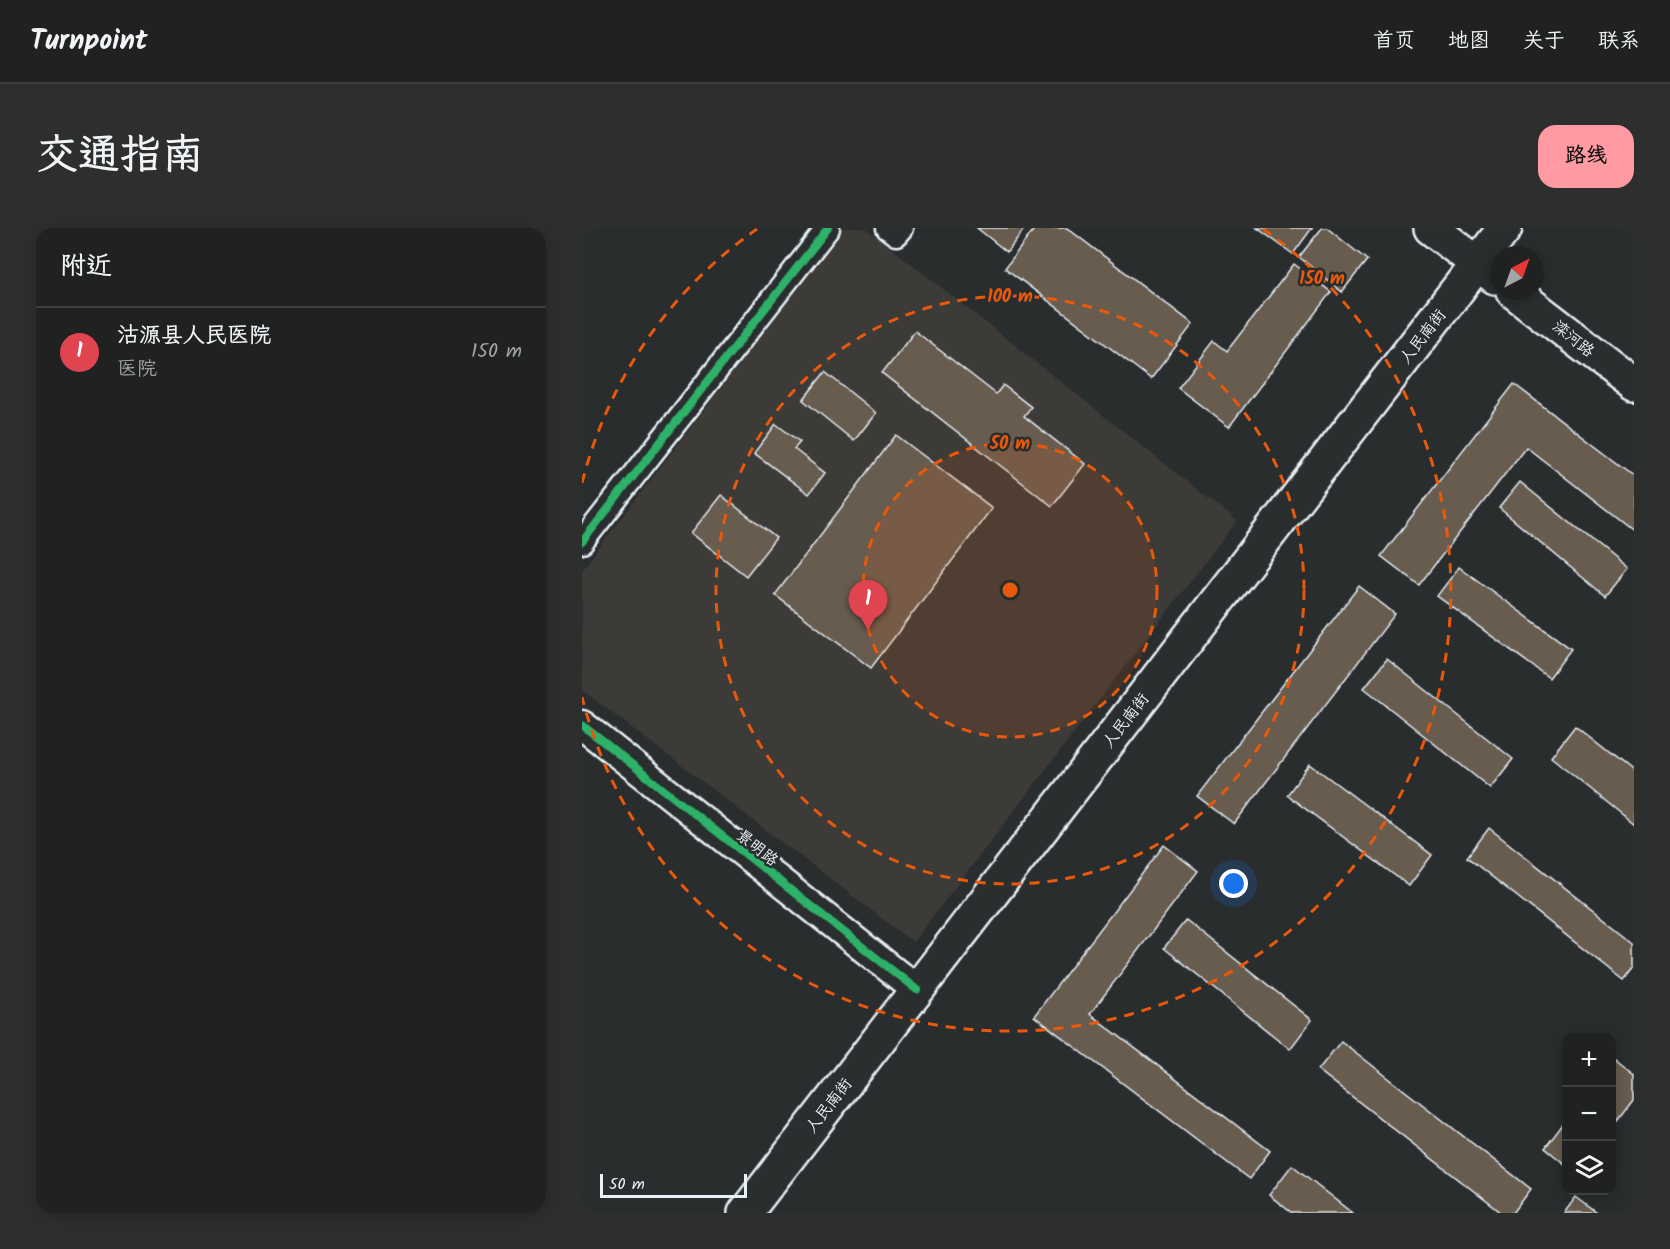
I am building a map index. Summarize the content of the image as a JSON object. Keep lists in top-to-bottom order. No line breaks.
{"streets":{"main road":["人民南街","滦河路"],"street":["景明路"]},"crossings":[["人民南街","景明路"]],"scale_bar":"50 m","north":"top right","page":{"header":"Turnpoint","nav":["首页","地图","关于","联系"],"title":"交通指南","buttons":"路线","heading":"附近","list":[{"mark":"1","name":"沽源县人民医院","note":"医院","value":"150 m"}],"pins":"1","map_buttons":["+","−"],"scale":"50 m"},"rings":["150 m","100 m","50 m"]}
